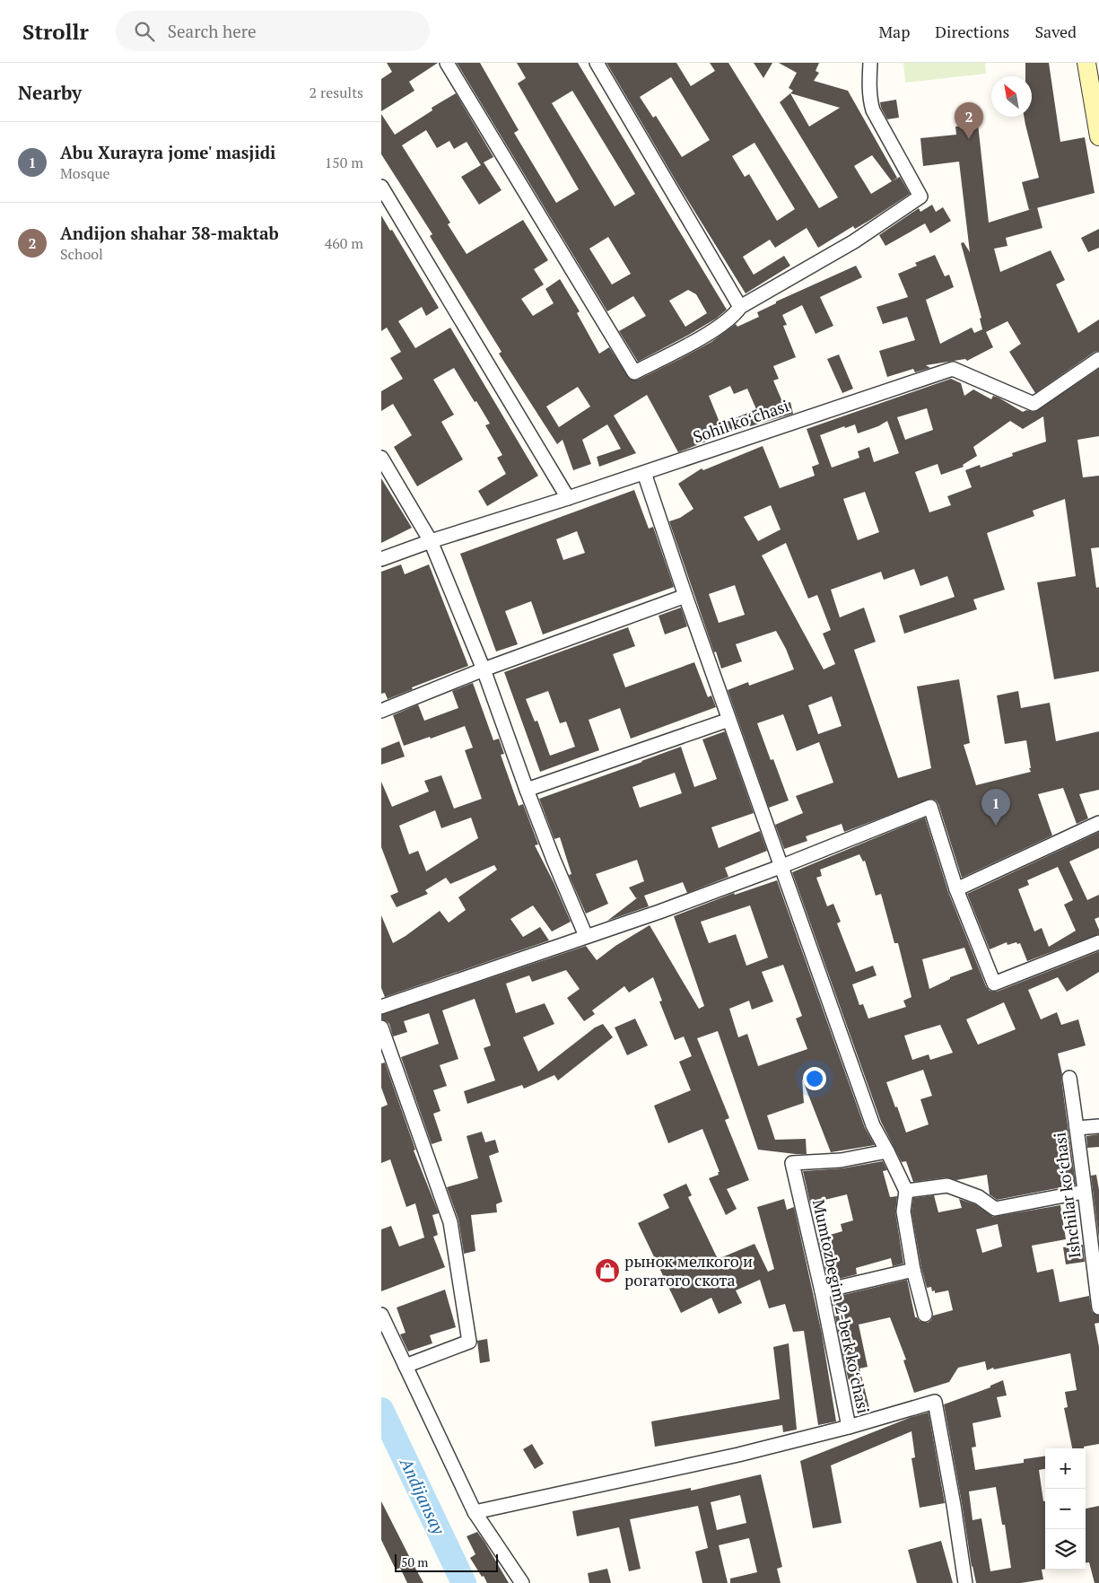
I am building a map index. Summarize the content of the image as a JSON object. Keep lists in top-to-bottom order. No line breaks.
{"streets":{"street":["Sohil koʻchasi","Ishchilar koʻchasi","Mumtozbegim 2-berk koʻchasi"]},"water":["Andijansay"],"places":{"shop":["рынок мелкого и рогатого скота"]},"scale_bar":"50 m","north":"top left","page":{"header":"Strollr","search":"Search here","nav":["Map","Directions","Saved"],"heading":["Nearby","2 results"],"pins":["2","1"],"list":[{"mark":"1","name":"Abu Xurayra jome' masjidi","note":"Mosque","value":"150 m"},{"mark":"2","name":"Andijon shahar 38-maktab","note":"School","value":"460 m"}],"map_buttons":["+","−"],"scale":"50 m"}}
